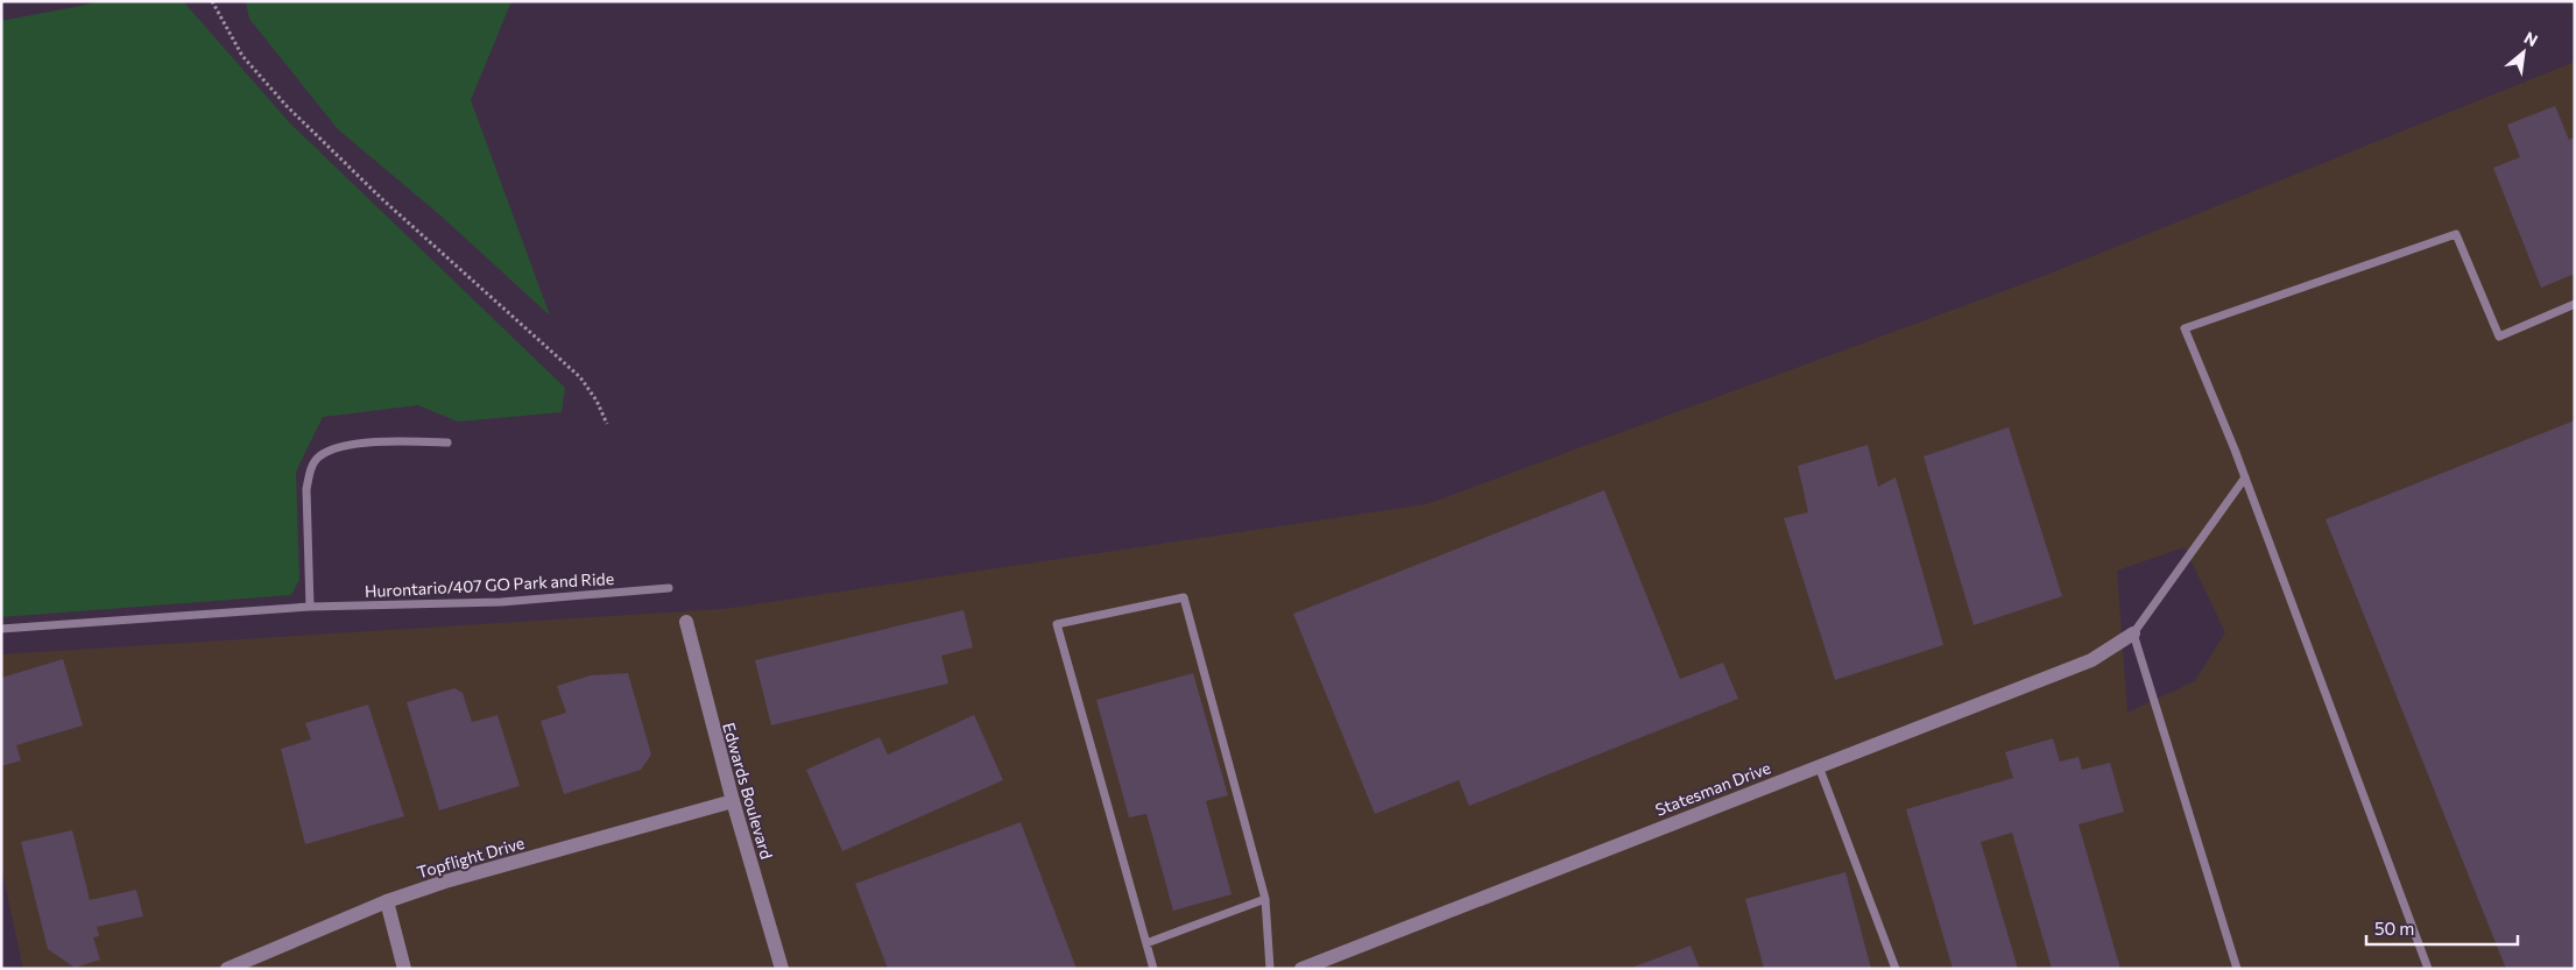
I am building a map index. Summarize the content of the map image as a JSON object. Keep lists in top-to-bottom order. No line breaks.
{"streets":{"street":["Statesman Drive","Edwards Boulevard","Topflight Drive"],"lane":["Hurontario/407 GO Park and Ride"]},"crossings":[["Edwards Boulevard","Topflight Drive"]],"scale_bar":"50 m","north":"top right"}
